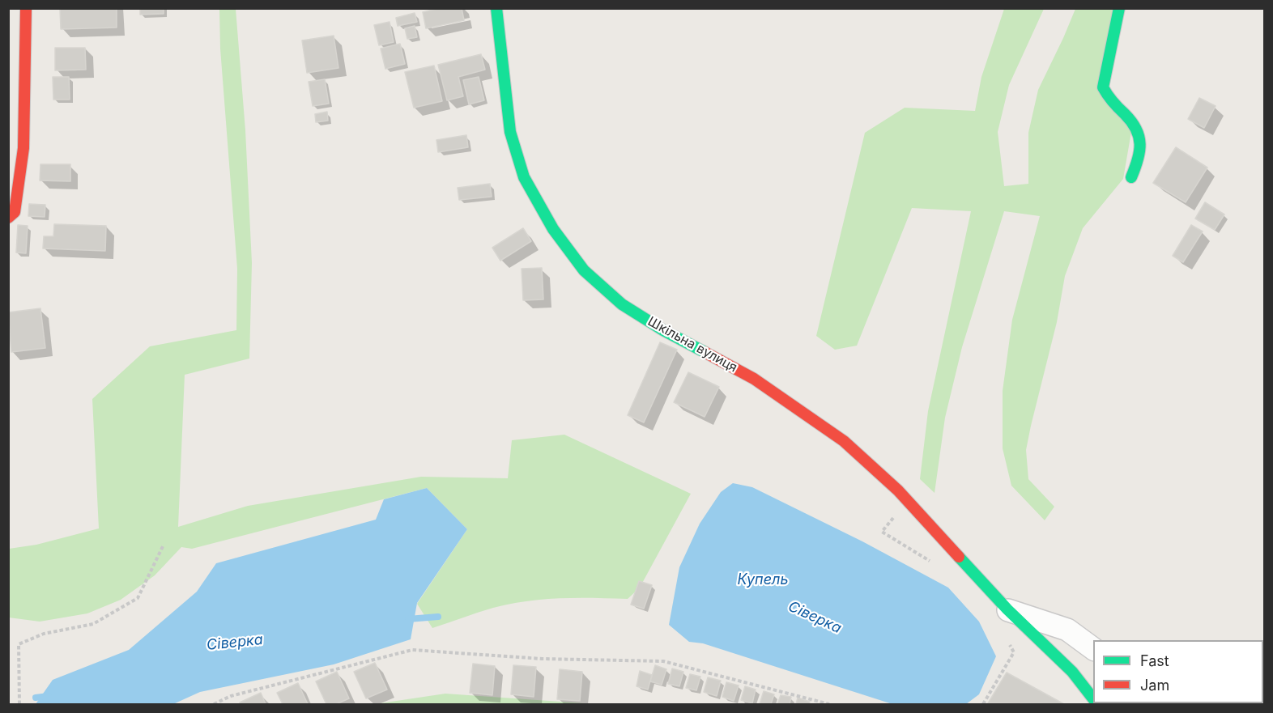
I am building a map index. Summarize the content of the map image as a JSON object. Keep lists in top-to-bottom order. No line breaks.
{"streets":{"street":["Шкільна вулиця"]},"water":["Купель","Сіверка"],"legend":["Fast","Jam"]}
